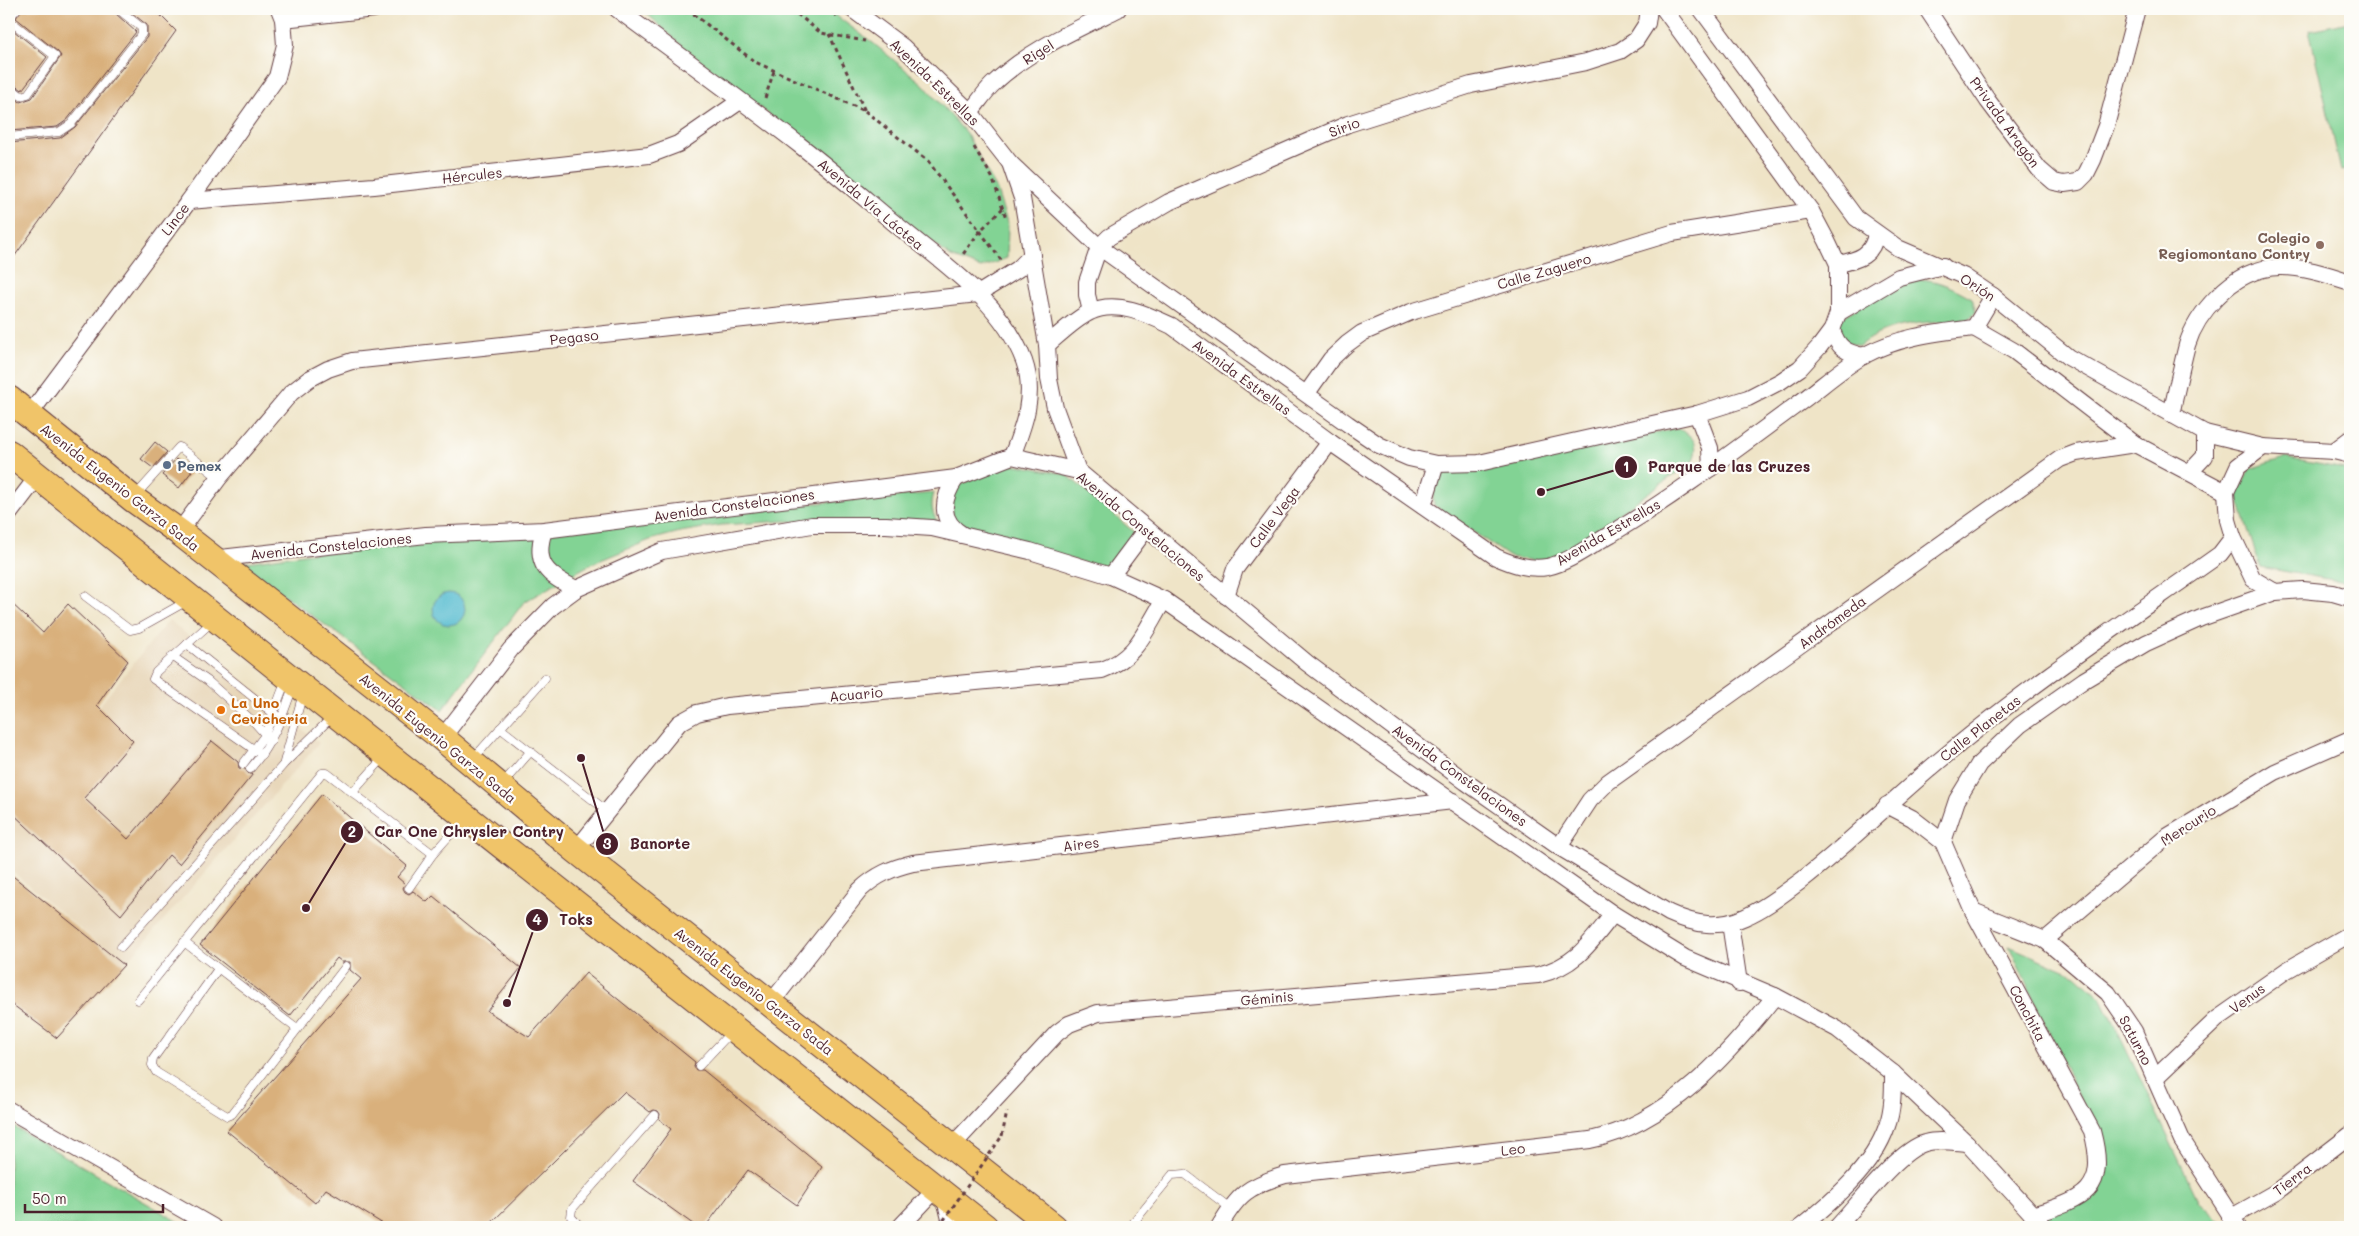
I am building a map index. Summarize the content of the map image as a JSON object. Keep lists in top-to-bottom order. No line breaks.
{"streets":{"highway":["Avenida Eugenio Garza Sada"],"street":["Rigel","Avenida Estrellas","Privada Aragón","Sirio","Hércules","Avenida Vía Láctea","Lince","Calle Zaguero","Orión","Pegaso","Avenida Constelaciones","Calle Vega","Andrómeda","Acuario","Calle Planetas","Mercurio","Aires","Géminis","Venus","Conchita","Saturno","Leo","Tierra"]},"crossings":[["Rigel","Avenida Estrellas"],["Avenida Estrellas","Sirio"],["Avenida Estrellas","Calle Zaguero"],["Avenida Estrellas","Pegaso"],["Avenida Estrellas","Calle Vega"],["Hércules","Avenida Vía Láctea"],["Hércules","Lince"],["Avenida Vía Láctea","Pegaso"],["Avenida Vía Láctea","Avenida Constelaciones"],["Lince","Avenida Eugenio Garza Sada"],["Pegaso","Avenida Eugenio Garza Sada"],["Avenida Eugenio Garza Sada","Avenida Constelaciones"],["Avenida Eugenio Garza Sada","Acuario"],["Avenida Eugenio Garza Sada","Aires"],["Avenida Eugenio Garza Sada","Géminis"],["Avenida Constelaciones","Calle Vega"],["Avenida Constelaciones","Andrómeda"],["Avenida Constelaciones","Acuario"],["Avenida Constelaciones","Calle Planetas"],["Avenida Constelaciones","Aires"],["Avenida Constelaciones","Géminis"],["Avenida Constelaciones","Conchita"],["Avenida Constelaciones","Leo"],["Calle Planetas","Conchita"],["Mercurio","Saturno"],["Venus","Saturno"],["Conchita","Saturno"],["Saturno","Tierra"]],"places":["Colegio Regiomontano Contry","Pemex","Parque de las Cruzes","La Uno Cevicheria","Banorte","Car One Chrysler Contry","Toks"],"scale_bar":"50 m"}
